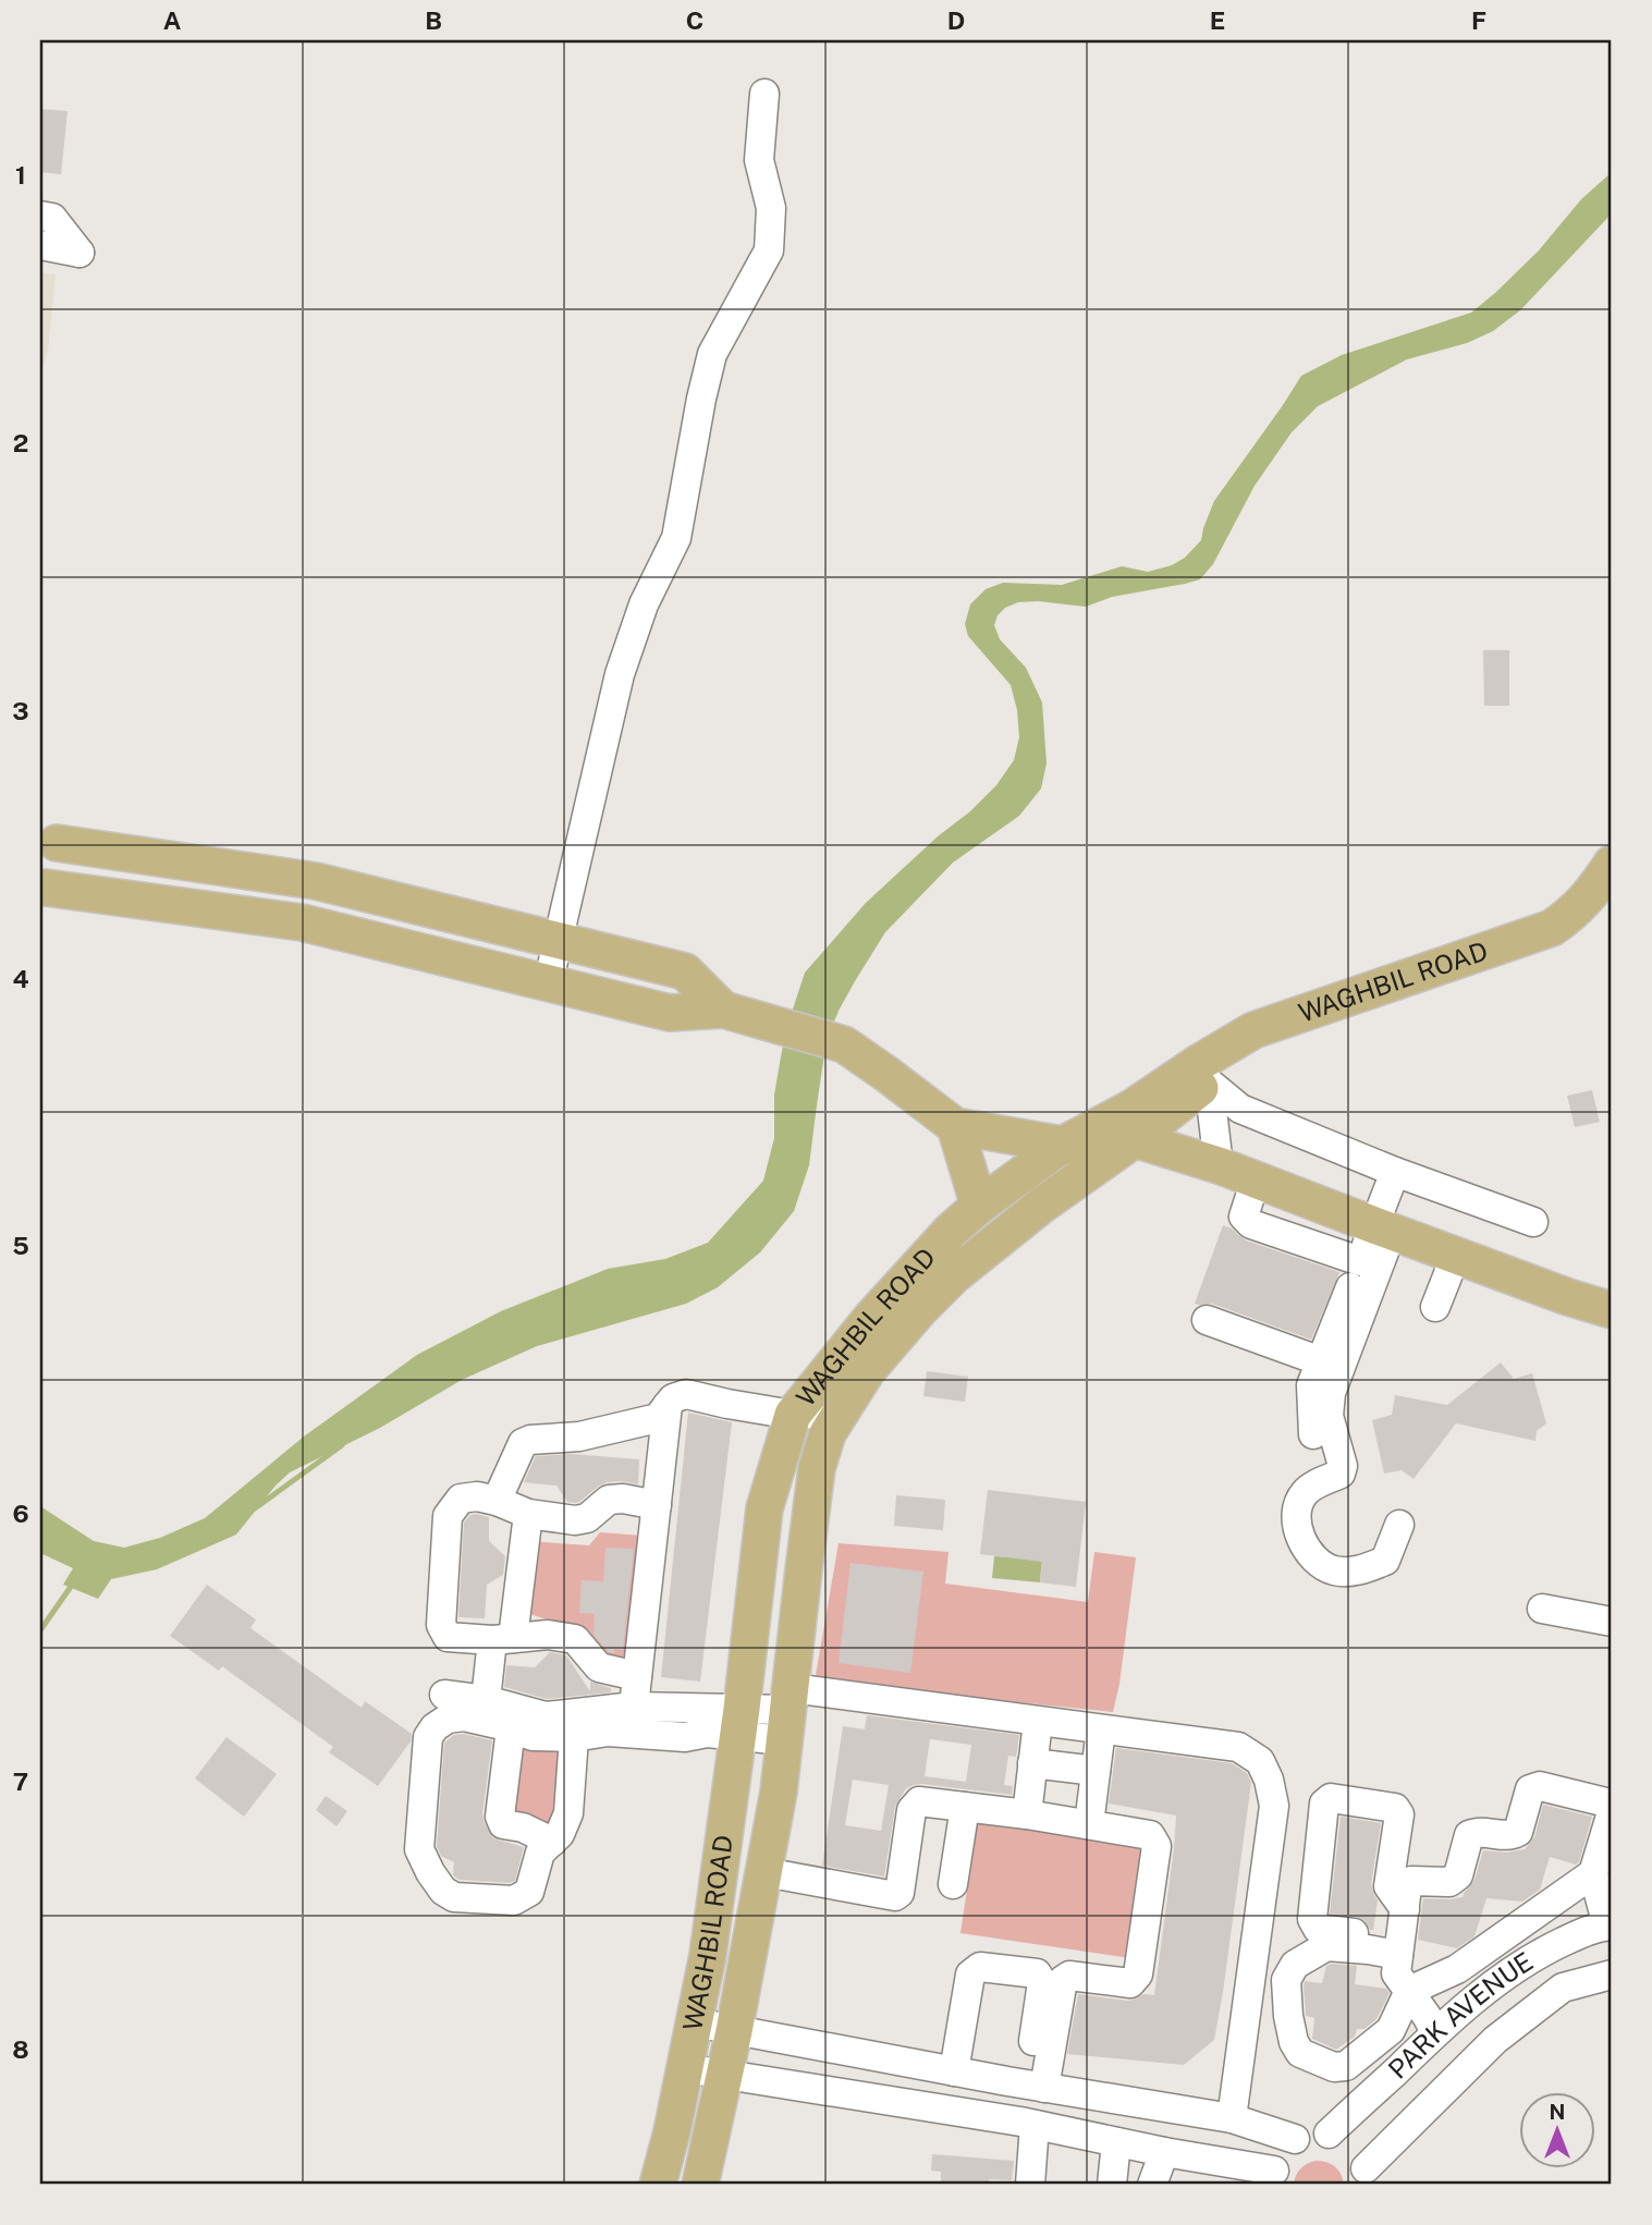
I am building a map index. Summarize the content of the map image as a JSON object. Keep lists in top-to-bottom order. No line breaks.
{"streets":{"main road":["WAGHBIL ROAD"],"street":["PARK AVENUE"]},"north":"top","grid":{"columns":["A","B","C","D","E","F"],"rows":["1","2","3","4","5","6","7","8"]}}
